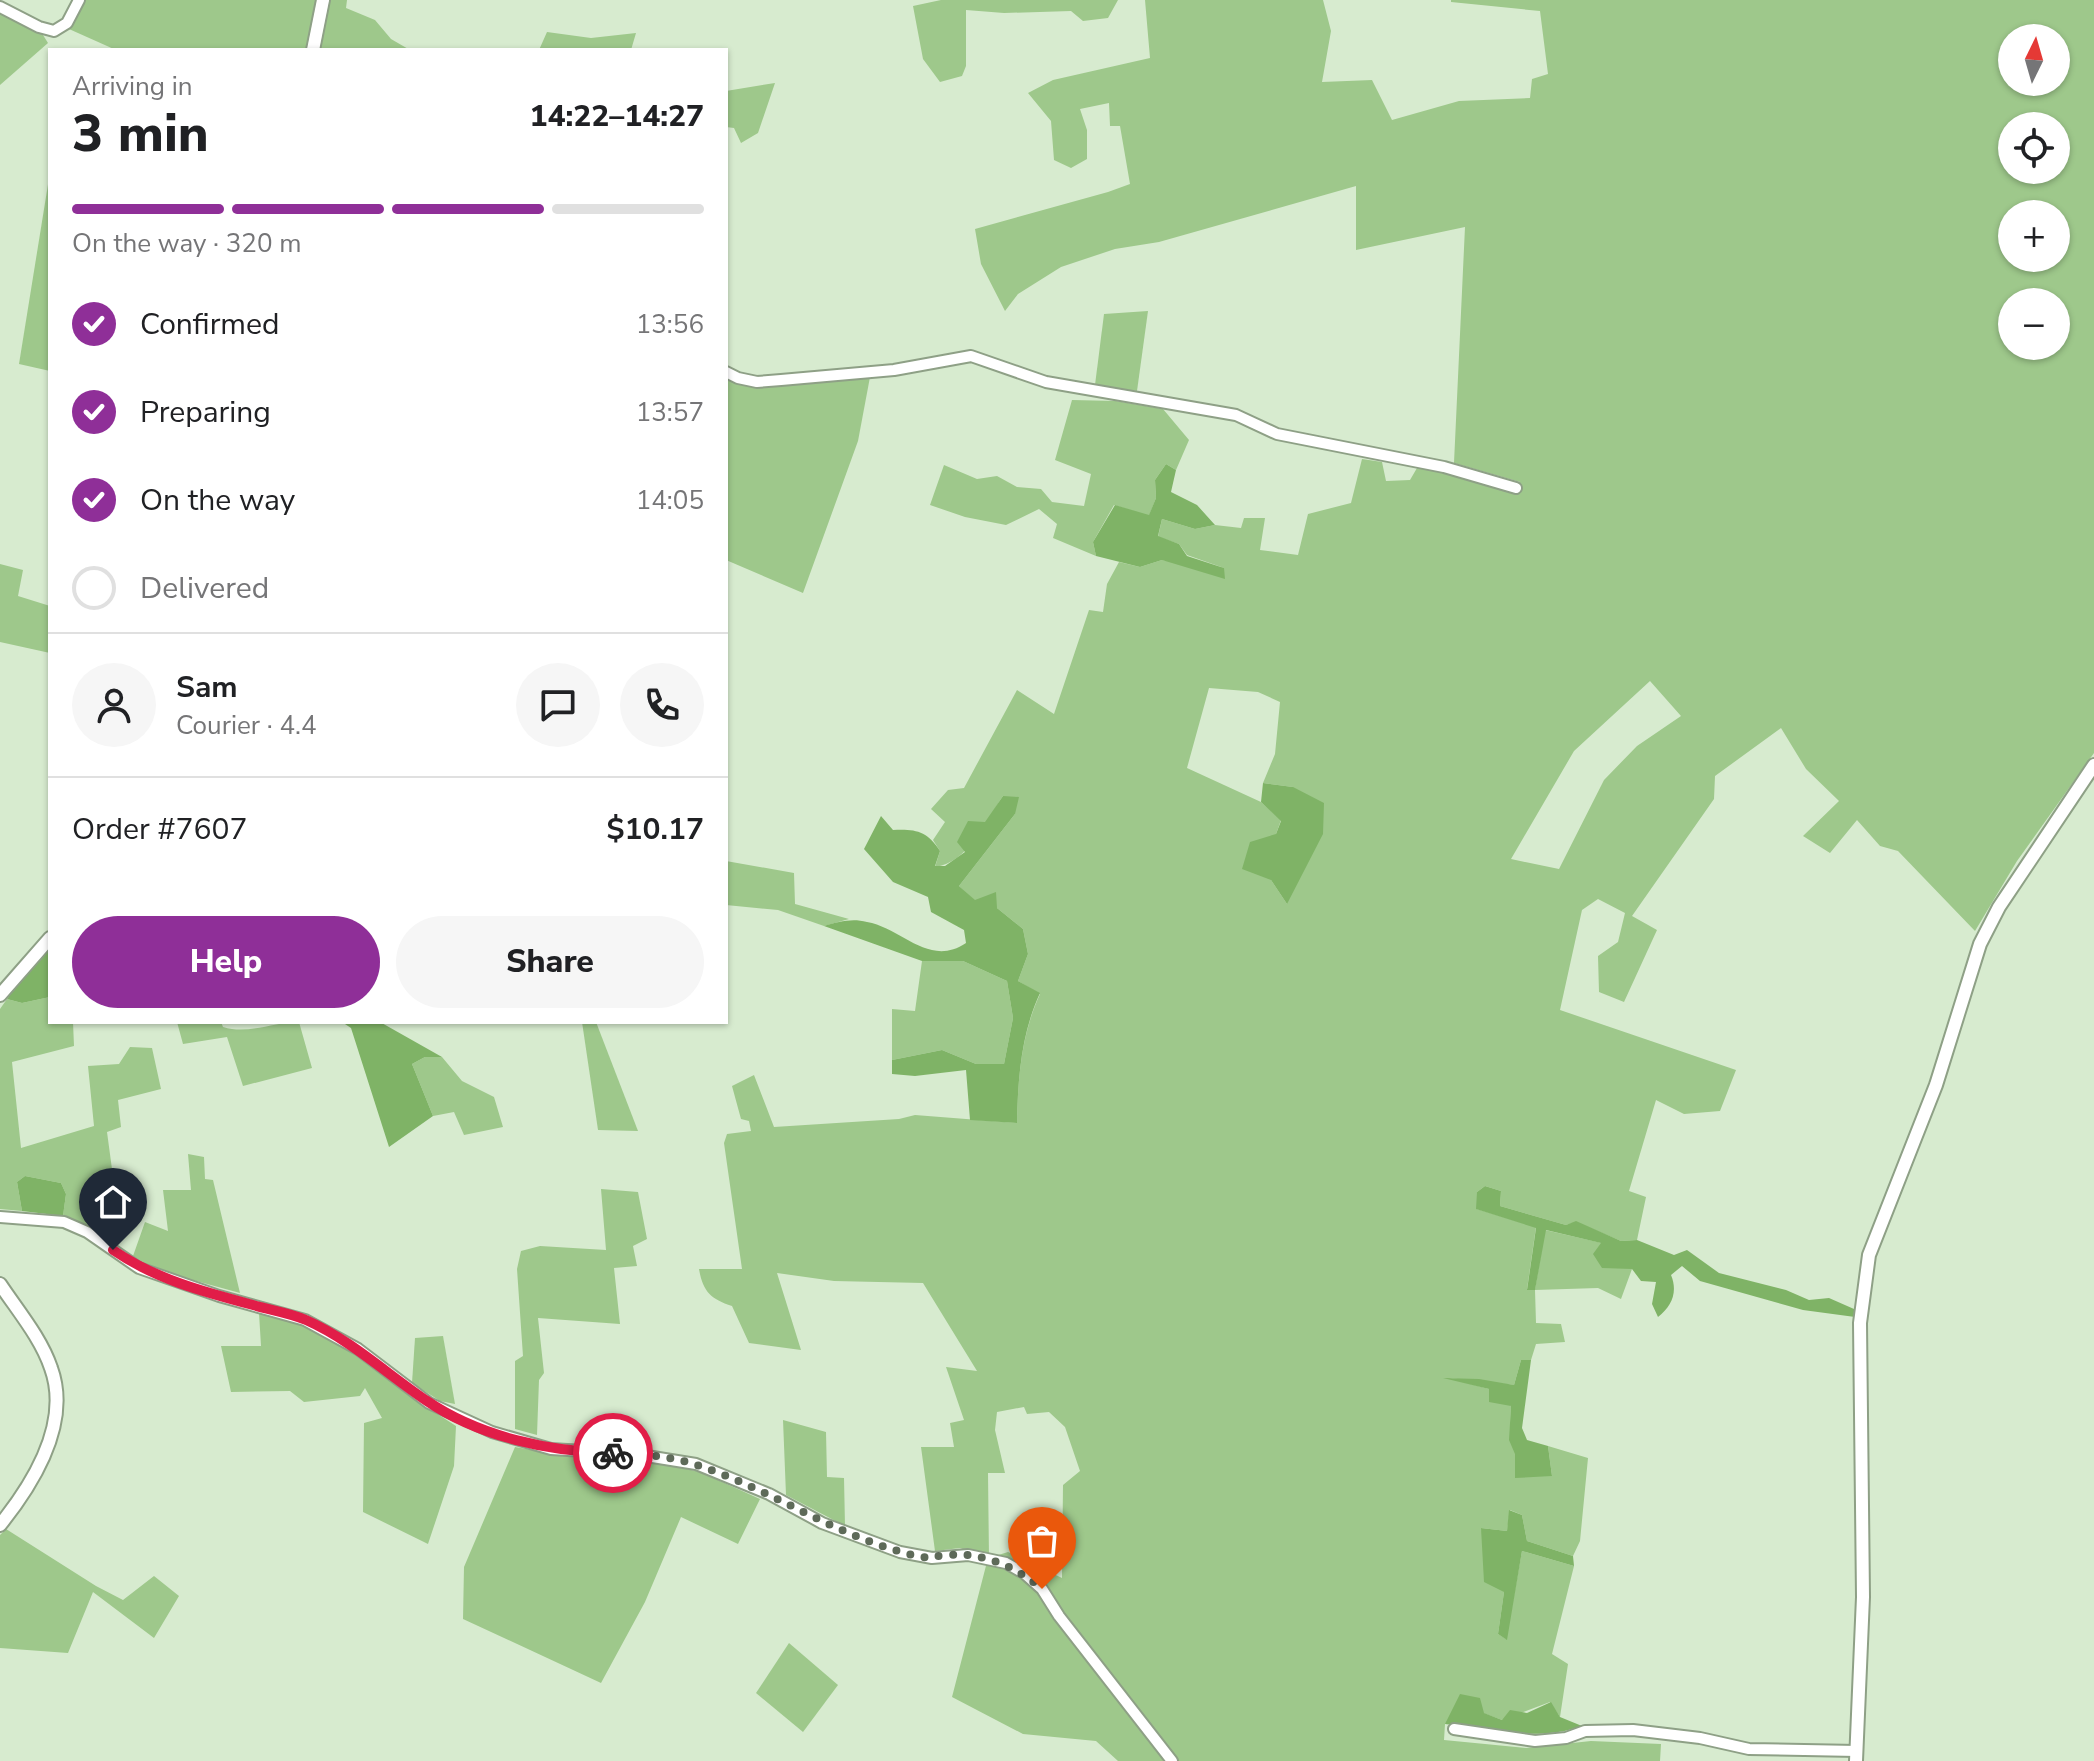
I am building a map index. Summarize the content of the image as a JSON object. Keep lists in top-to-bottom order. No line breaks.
{"north":"top","page":{"map_buttons":["+","−"],"heading":["3 min","Arriving in","14:22–14:27"],"panel":["Sam","Courier · 4.4","Order #7607","$10.17"],"bar":"On the way · 320 m","list":[["Confirmed","13:56"],["Preparing","13:57"],["On the way","14:05"],"Delivered"],"buttons":["Help","Share"]}}
